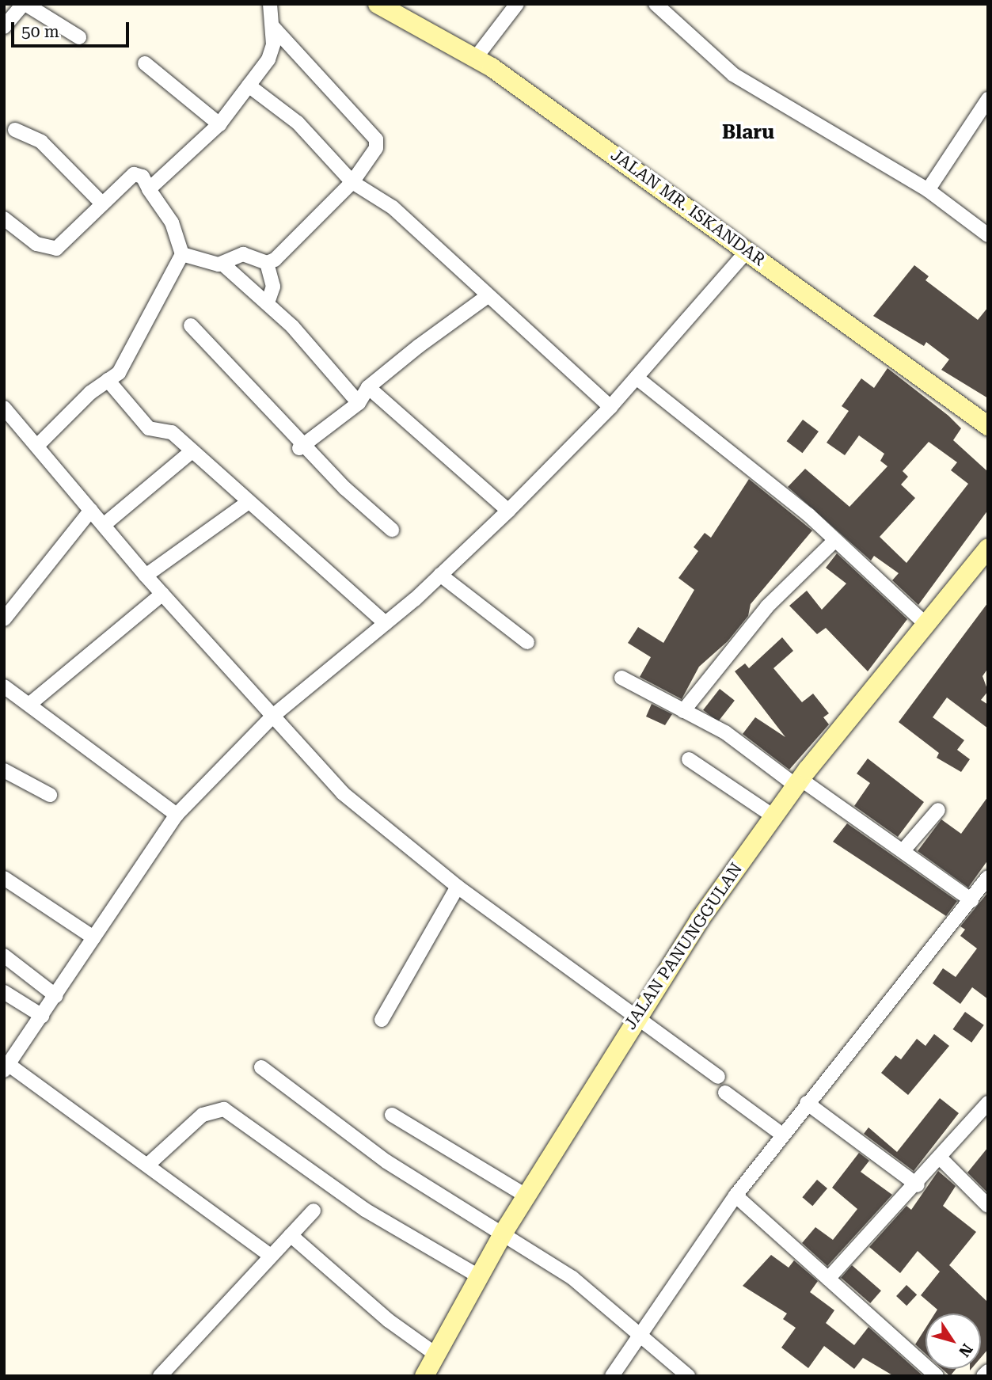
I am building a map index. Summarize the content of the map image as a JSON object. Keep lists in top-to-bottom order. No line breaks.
{"streets":{"main road":["JALAN MR. ISKANDAR","JALAN PANUNGGULAN"]},"districts":["Blaru"],"scale_bar":"50 m","north":"bottom right"}
